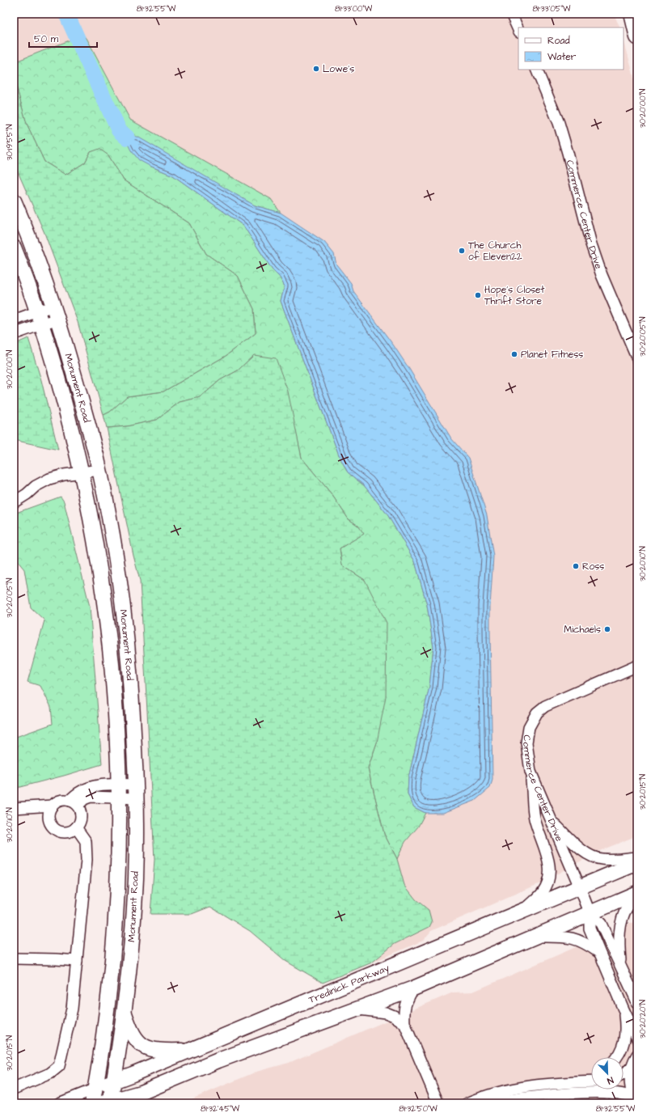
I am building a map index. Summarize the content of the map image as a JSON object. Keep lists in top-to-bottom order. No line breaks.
{"streets":{"main road":["Monument Road","Tredinick Parkway"],"street":["Commerce Center Drive"]},"crossings":[["Commerce Center Drive","Tredinick Parkway"],["Monument Road","Tredinick Parkway"]],"places":["Lowe's","The Church of Eleven22","Hope's Closet Thrift Store","Planet Fitness","Ross","Michaels"],"legend":["Road","Water"],"scale_bar":"50 m","north":"bottom right","coordinates":["81°32'55\"W","81°33'00\"W","81°33'05\"W","30°20'00\"N","30°19'55\"N","30°20'05\"N","30°20'10\"N","30°20'15\"N","30°20'20\"N","81°32'45\"W","81°32'50\"W"]}
